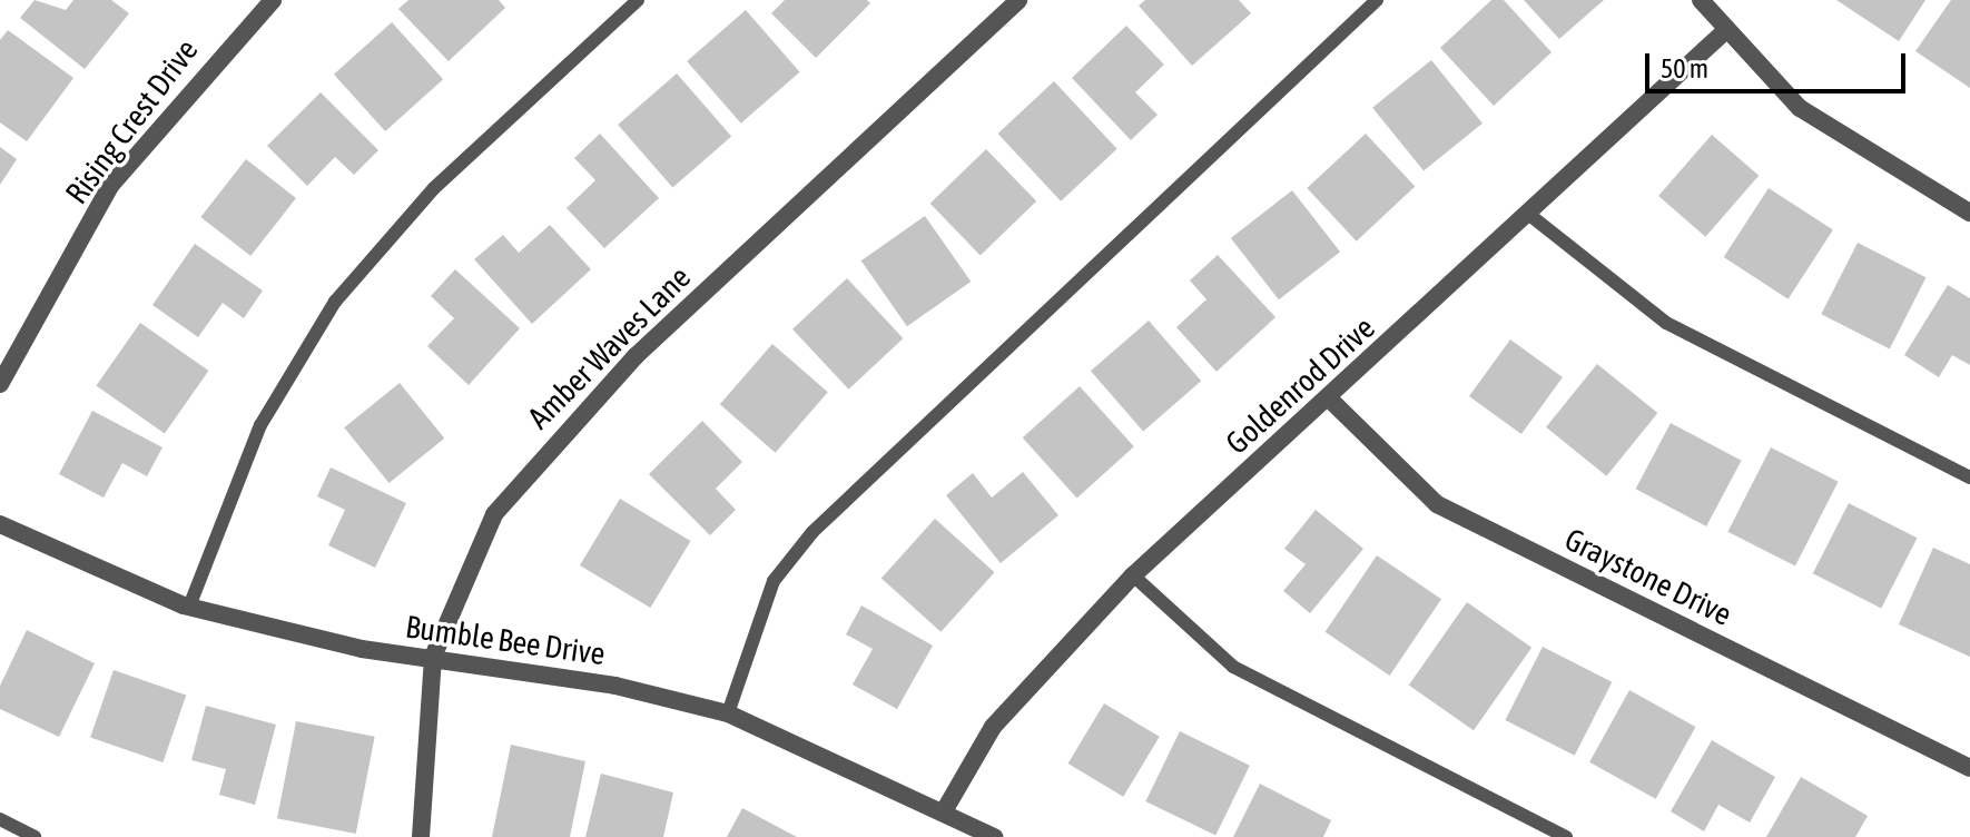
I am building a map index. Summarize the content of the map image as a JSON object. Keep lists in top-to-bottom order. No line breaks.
{"streets":{"street":["Rising Crest Drive","Amber Waves Lane","Goldenrod Drive","Graystone Drive","Bumble Bee Drive"]},"crossings":[["Amber Waves Lane","Bumble Bee Drive"],["Goldenrod Drive","Graystone Drive"],["Goldenrod Drive","Bumble Bee Drive"]],"scale_bar":"50 m"}
